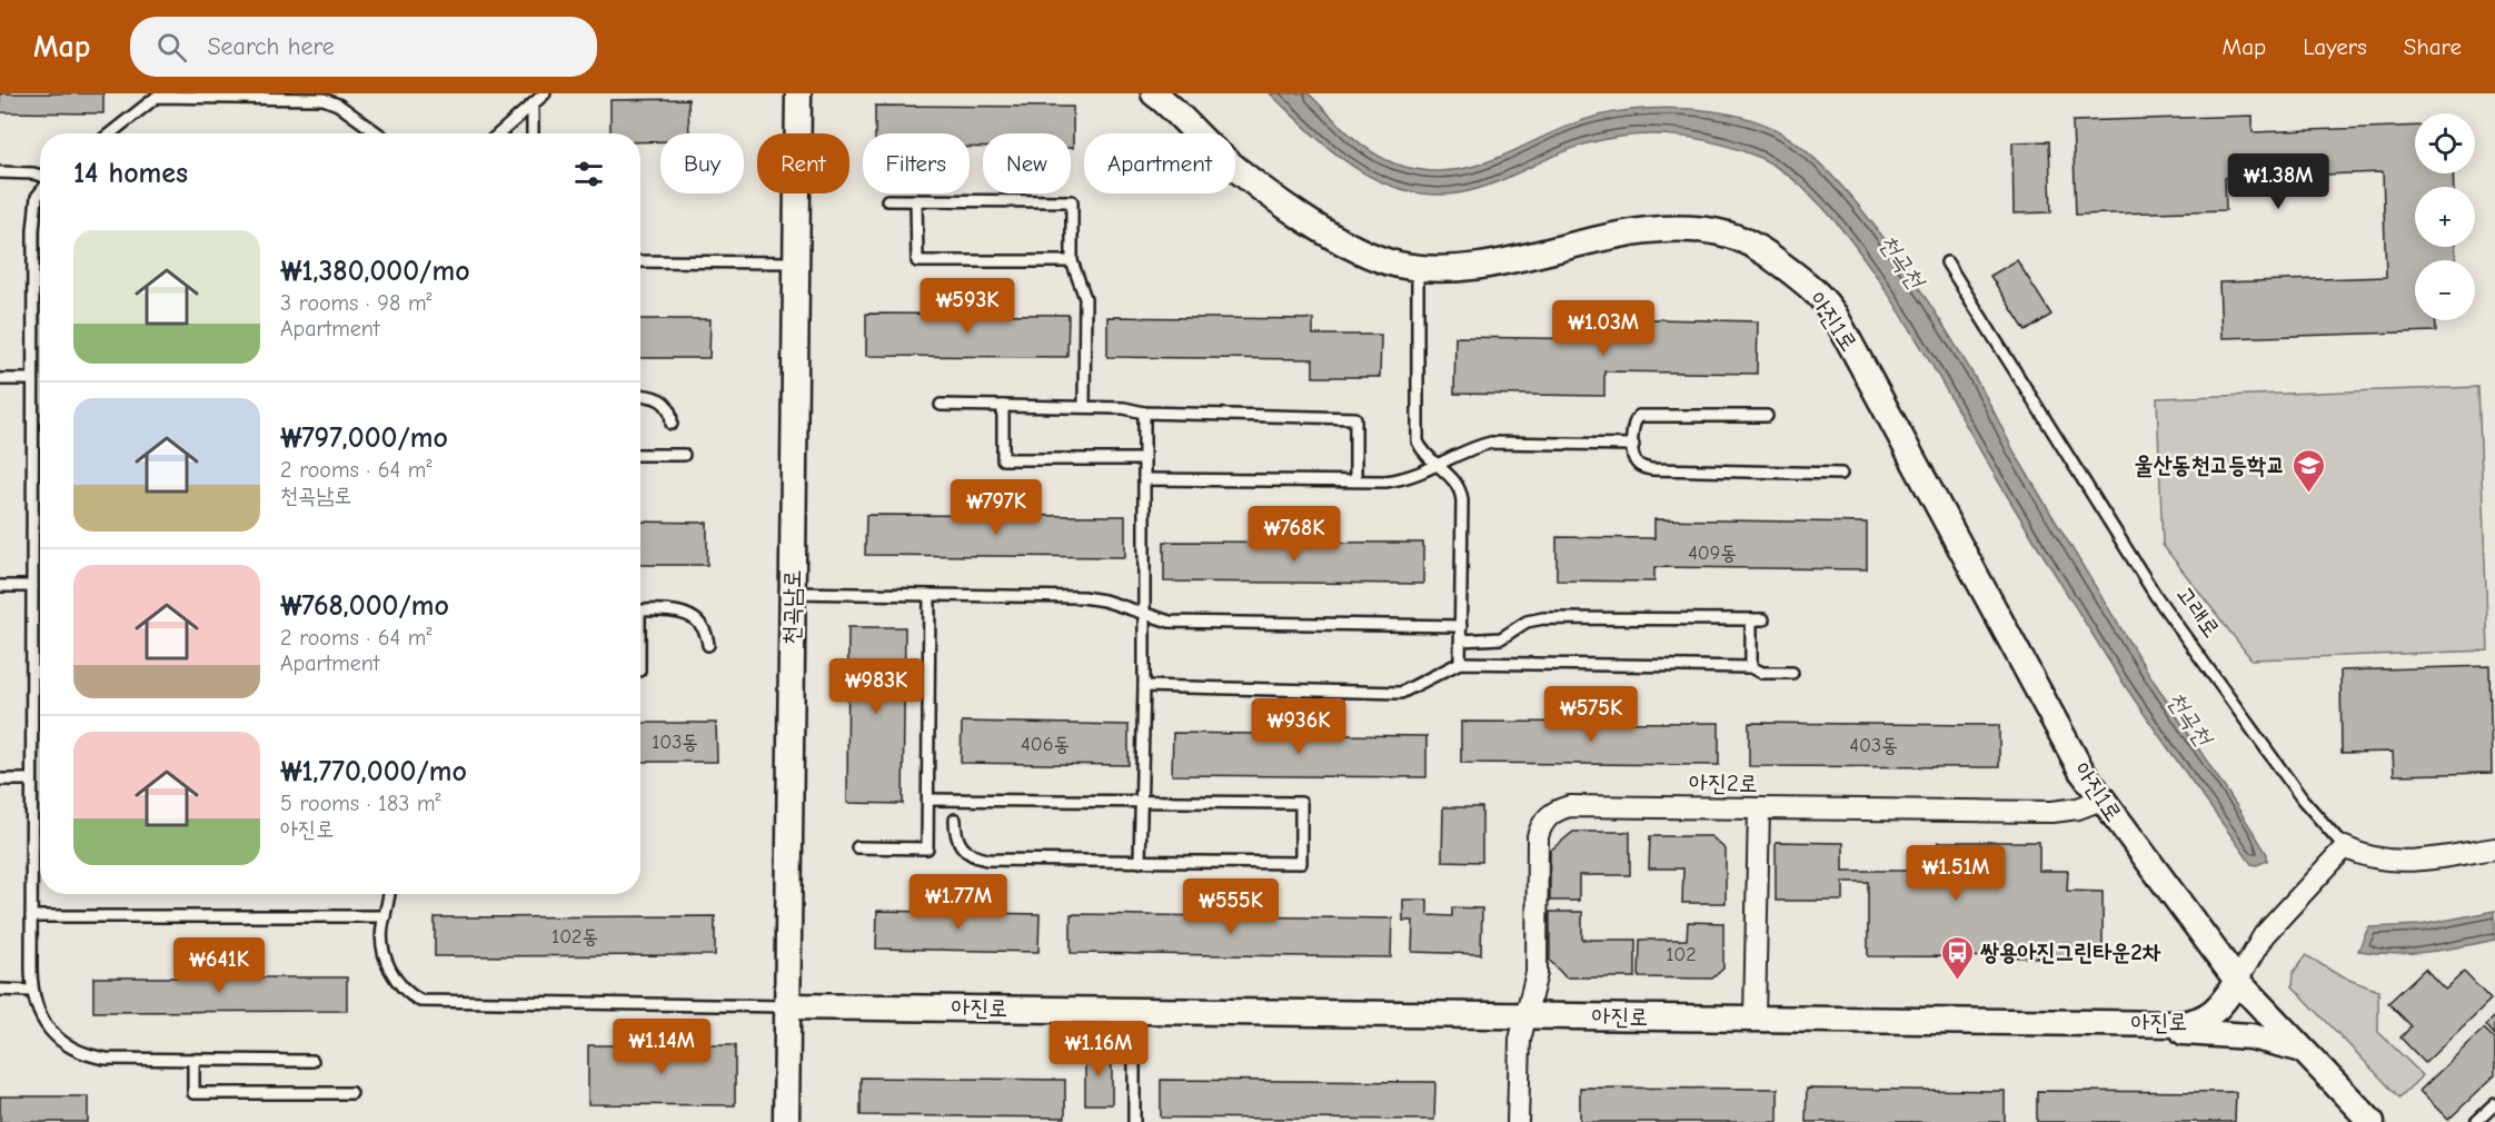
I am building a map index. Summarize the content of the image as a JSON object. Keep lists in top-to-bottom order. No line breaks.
{"streets":{"street":["아진1로","천곡남로","아진2로","아진로"],"lane":["고래로"]},"crossings":[["아진1로","아진2로"],["아진1로","아진로"],["천곡남로","아진로"],["아진2로","아진로"]],"water":["천곡천"],"places":{"school or university":["울산동천고등학교"],"bus stop":["쌍용아진그린타운2차"]},"house_numbers":["409동","103동","406동","403동","102동","102"],"page":{"header":"Map","search":"Search here","nav":["Map","Layers","Share"],"map_buttons":["+","−"],"chip":["Buy","Rent","Filters","New","Apartment"],"heading":"14 homes","price":["₩1.38M","₩593K","₩1.03M","₩797K","₩768K","₩983K","₩575K","₩936K","₩1.51M","₩1.77M","₩555K","₩641K","₩1.14M","₩1.16M"],"list":[{"name":"₩1,380,000/mo","note":"3 rooms · 98 m² · Apartment"},{"name":"₩797,000/mo","note":"2 rooms · 64 m² · 천곡남로"},{"name":"₩768,000/mo","note":"2 rooms · 64 m² · Apartment"},{"name":"₩1,770,000/mo","note":"5 rooms · 183 m² · 아진로"}]}}
